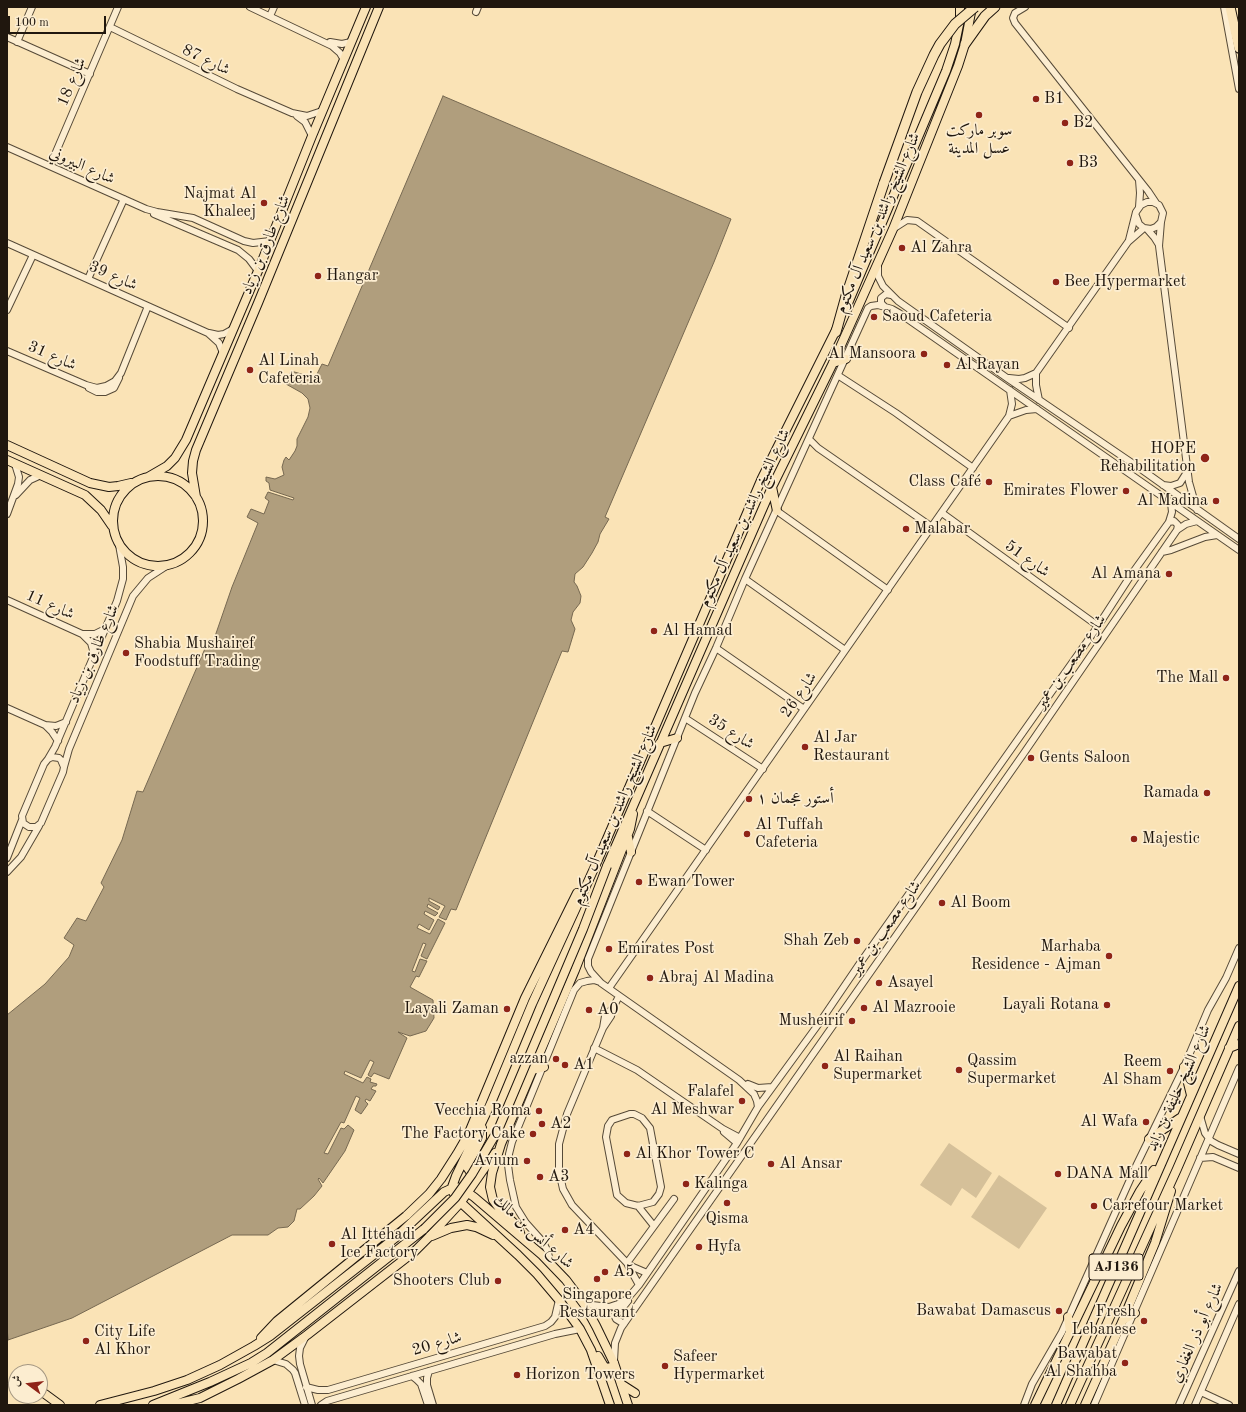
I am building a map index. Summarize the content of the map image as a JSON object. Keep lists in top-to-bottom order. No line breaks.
{"streets":{"main road":["شارع الشيخ راشد بن سعيد آل مكتوم","شارع طارق بن زياد","شارع الشيخ خليفة بن زايد","شارع أنس بن مالك","AJ136"],"street":["شارع 87","شارع 18","شارع البيروني","شارع 39","شارع 31","شارع 51","شارع 11","شارع مصعب بن عمير","شارع 26","شارع 35","شارع أبو ذر الغفاري","شارع 20"]},"crossings":[["شارع 87","شارع 18"],["شارع 87","شارع طارق بن زياد"],["شارع 18","شارع البيروني"],["شارع البيروني","شارع طارق بن زياد"],["شارع طارق بن زياد","شارع 39"],["شارع طارق بن زياد","شارع 11"],["شارع 39","شارع 31"],["شارع 51","شارع مصعب بن عمير"],["شارع 51","شارع 26"],["شارع مصعب بن عمير","شارع أنس بن مالك"],["شارع 26","شارع 35"],["شارع أنس بن مالك","شارع 20"]],"places":["B1","سوبر ماركت عسل المدينة","B2","B3","Najmat Al Khaleej","Al Zahra","Hangar","Bee Hypermarket","Saoud Cafeteria","Al Mansoora","Al Rayan","Al Linah Cafeteria","HOPE Rehabilitation","Class Café","Emirates Flower","Al Madina","Malabar","Al Amana","Al Hamad","Shabia Mushairef Foodstuff Trading","The Mall","Al Jar Restaurant","Gents Saloon","Ramada","أستور عجمان ١","Al Tuffah Cafeteria","Majestic","Ewan Tower","Al Boom","Shah Zeb","Emirates Post","Marhaba Residence - Ajman","Abraj Al Madina","Asayel","Layali Rotana","Al Mazrooie","Layali Zaman","A0","Musheirif","azzan","A1","Al Raihan Supermarket","Qassim Supermarket","Reem Al Sham","Falafel Al Meshwar","Vecchia Roma","Al Wafa","A2","The Factory Cake","Al Khor Tower C","Avium","Al Ansar","DANA Mall","A3","Kalinga","Qisma","Carrefour Market","A4","Al Ittehadi Ice Factory","Hyfa","A5","Singapore Restaurant","Shooters Club","Bawabat Damascus","Fresh Lebanese","City Life Al Khor","Bawabat Al Shahba","Safeer Hypermarket","Horizon Towers"],"scale_bar":"100 m","north":"left"}
